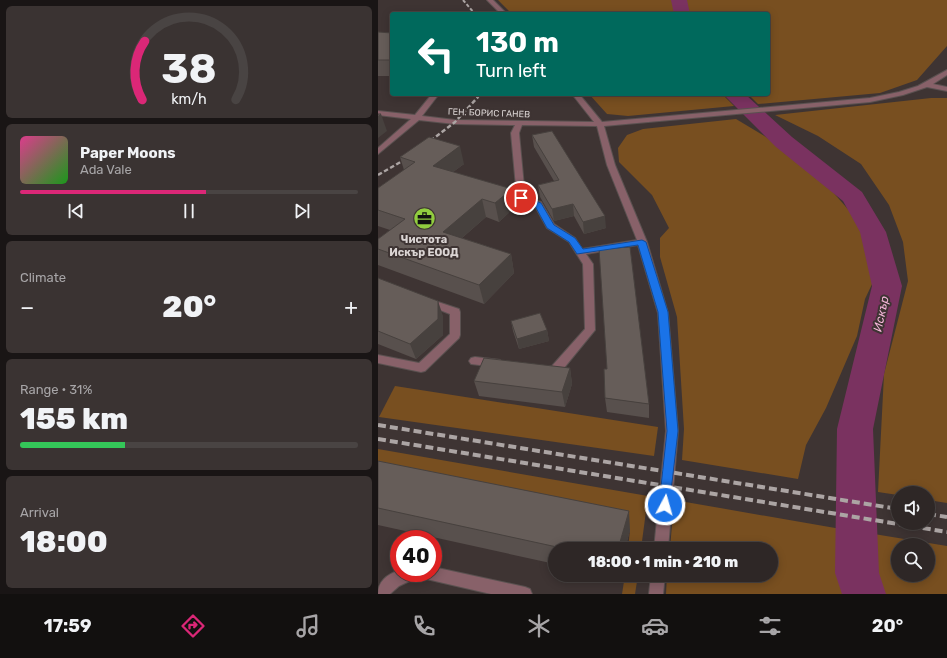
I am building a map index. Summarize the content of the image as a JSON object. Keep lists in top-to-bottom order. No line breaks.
{"streets":{"street":["ГЕН. БОРИС ГАНЕВ"]},"water":["Искър"],"places":{"office":["Чистота Искър ЕООД"]},"page":{"turn":["130 m","Turn left"],"song":["Paper Moons","Ada Vale"],"tile":["Climate",["Range · 31%","155 km"],["Arrival","18:00"]],"heat":["−","20°","+"],"limit":"40","trip":"18:00 · 1 min · 210 m","tabs":["17:59","20°"],"gauge":["38","km/h"]}}
